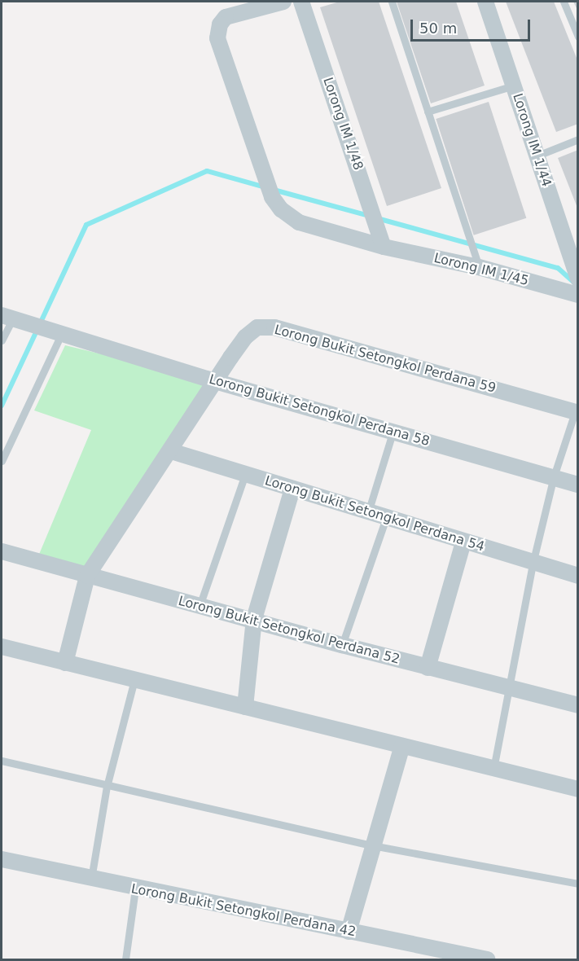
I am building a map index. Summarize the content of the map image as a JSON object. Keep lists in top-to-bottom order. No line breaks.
{"streets":{"street":["Lorong IM 1/48","Lorong IM 1/44","Lorong IM 1/45","Lorong Bukit Setongkol Perdana 59","Lorong Bukit Setongkol Perdana 58","Lorong Bukit Setongkol Perdana 54","Lorong Bukit Setongkol Perdana 52","Lorong Bukit Setongkol Perdana 42"]},"crossings":[["Lorong IM 1/48","Lorong IM 1/45"],["Lorong Bukit Setongkol Perdana 59","Lorong Bukit Setongkol Perdana 58"],["Lorong Bukit Setongkol Perdana 59","Lorong Bukit Setongkol Perdana 54"],["Lorong Bukit Setongkol Perdana 59","Lorong Bukit Setongkol Perdana 52"]],"scale_bar":"50 m"}
